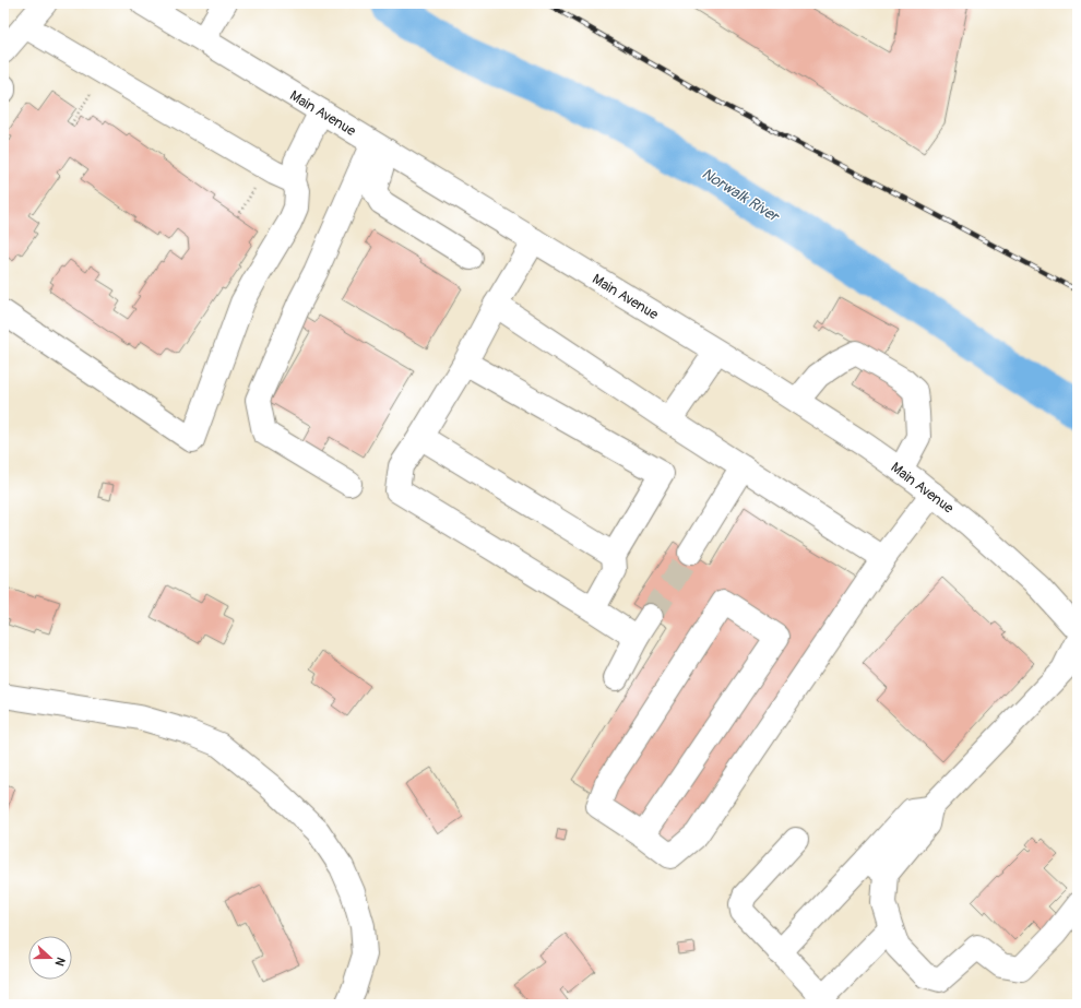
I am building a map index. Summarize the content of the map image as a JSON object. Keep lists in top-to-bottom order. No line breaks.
{"streets":{"main road":["Main Avenue"]},"water":["Norwalk River"],"north":"right"}
